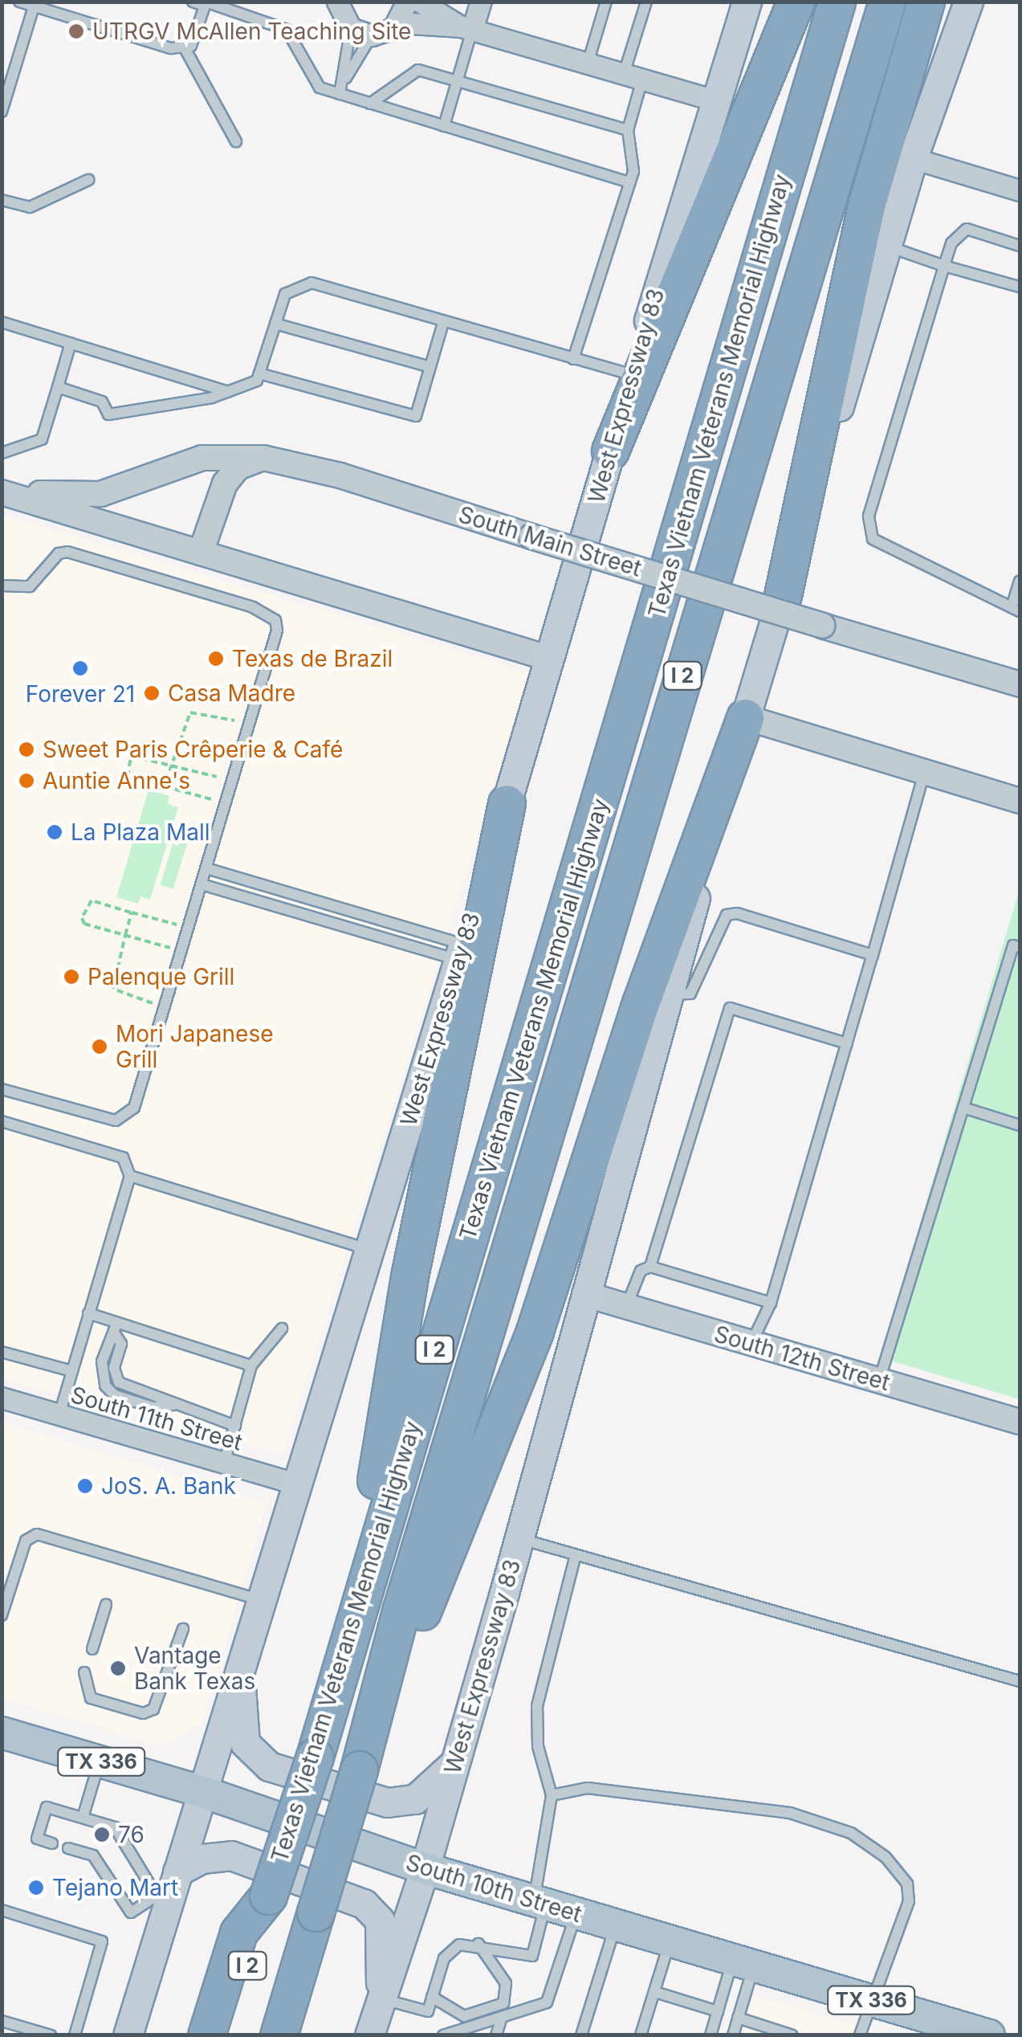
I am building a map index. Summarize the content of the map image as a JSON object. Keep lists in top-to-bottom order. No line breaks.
{"streets":{"highway":["Texas Vietnam Veterans Memorial Highway","I 2"],"main road":["West Expressway 83","TX 336","South 10th Street"],"street":["South Main Street","South 12th Street","South 11th Street"]},"crossings":[["West Expressway 83","South Main Street"],["West Expressway 83","South 12th Street"],["West Expressway 83","South 11th Street"],["West Expressway 83","South 10th Street"]],"places":["UTRGV McAllen Teaching Site","Texas de Brazil","Forever 21","Casa Madre","Sweet Paris Crêperie & Café","Auntie Anne's","La Plaza Mall","Palenque Grill","Mori Japanese Grill","JoS. A. Bank","Vantage Bank Texas","76","Tejano Mart"]}
